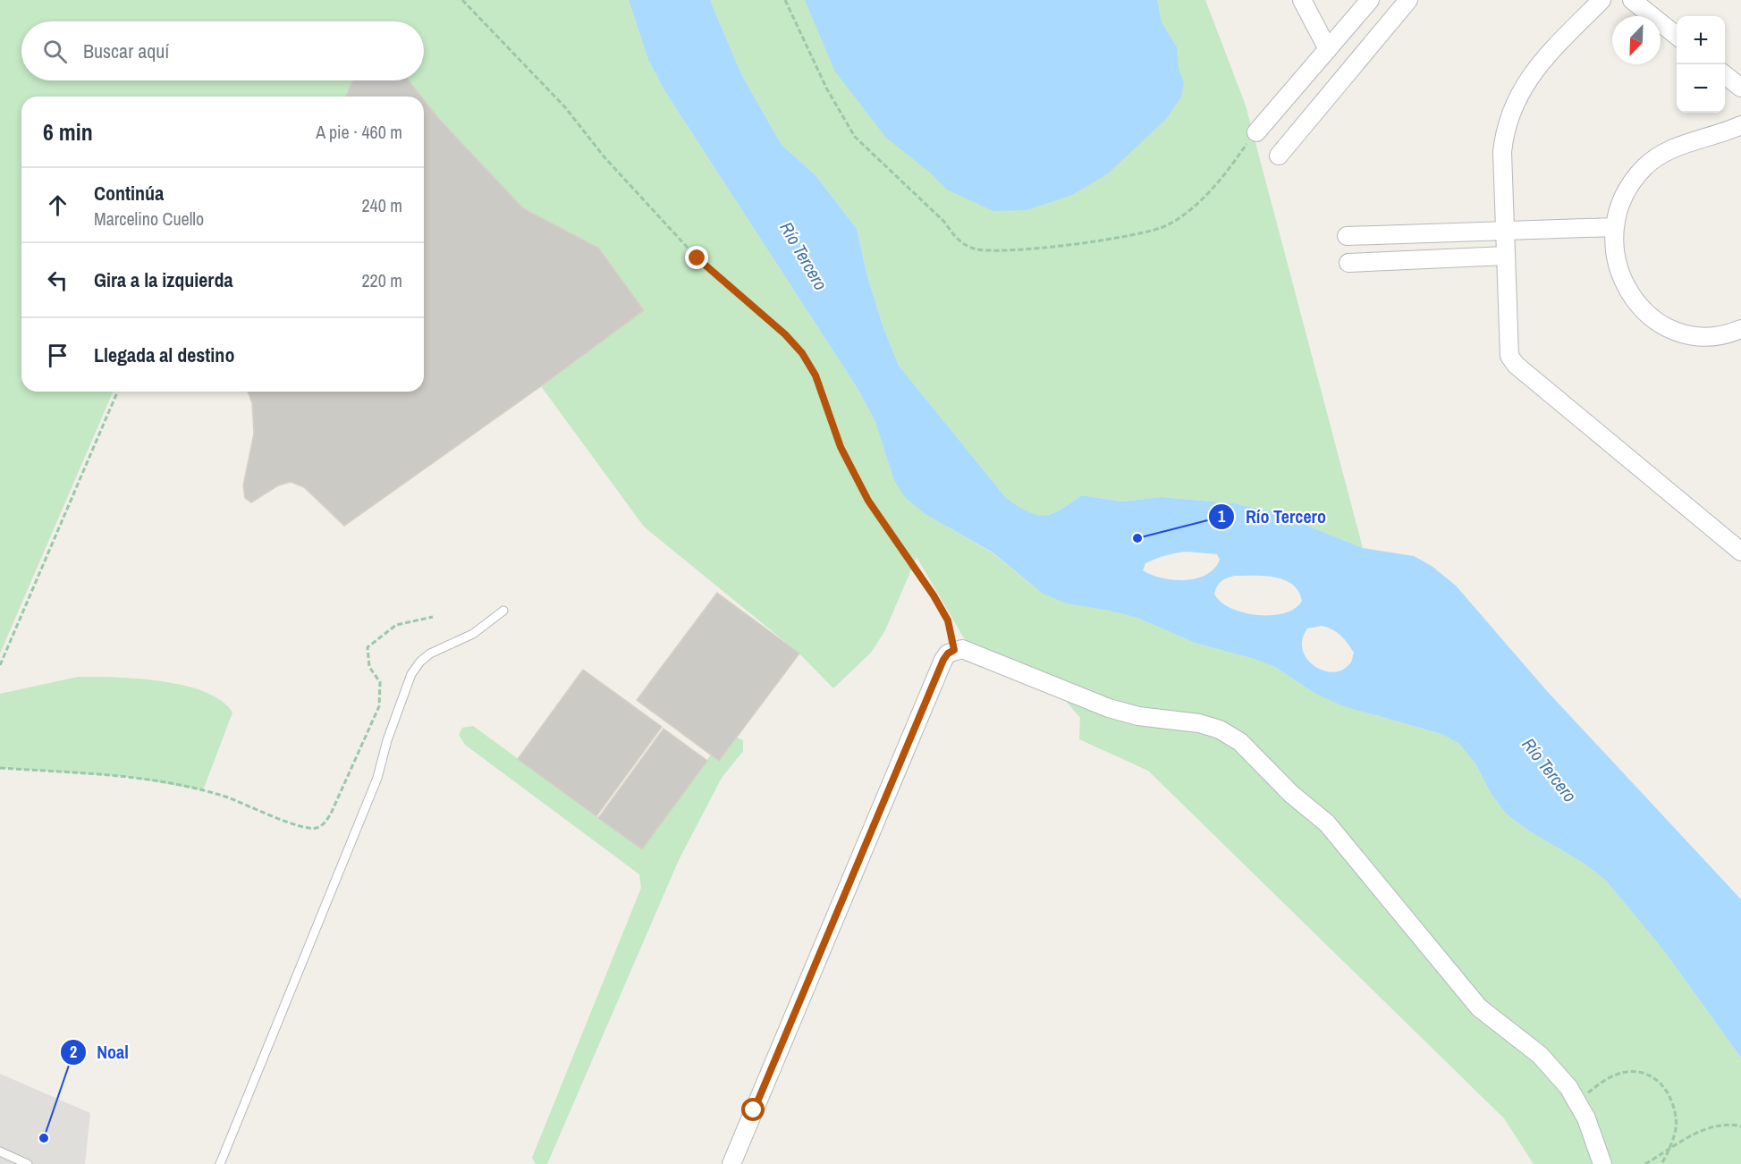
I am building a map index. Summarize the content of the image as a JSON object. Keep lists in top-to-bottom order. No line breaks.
{"water":["Río Tercero"],"places":["Río Tercero","Noal"],"north":"bottom left","page":{"map_buttons":["+","−"],"search":"Buscar aquí","heading":["6 min","A pie · 460 m"],"list":[["Continúa","Marcelino Cuello","240 m"],["Gira a la izquierda","220 m"],"Llegada al destino"]}}
